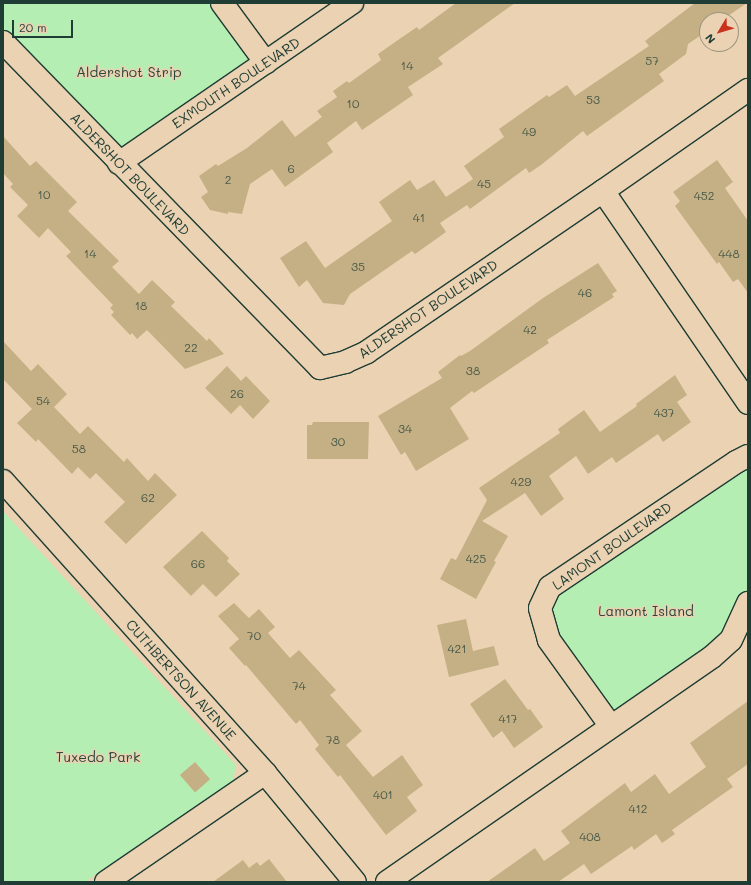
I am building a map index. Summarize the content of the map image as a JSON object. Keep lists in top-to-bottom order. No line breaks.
{"streets":{"street":["EXMOUTH BOULEVARD","ALDERSHOT BOULEVARD","LAMONT BOULEVARD","CUTHBERTSON AVENUE"]},"crossings":[["EXMOUTH BOULEVARD","ALDERSHOT BOULEVARD"]],"parks":["Aldershot Strip","Lamont Island","Tuxedo Park"],"house_numbers":["57","14","53","10","49","6","2","45","10","452","41","14","448","35","46","18","42","22","38","26","54","437","34","30","58","429","62","425","66","70","421","74","417","78","401","412","408"],"scale_bar":"20 m","north":"bottom left"}
